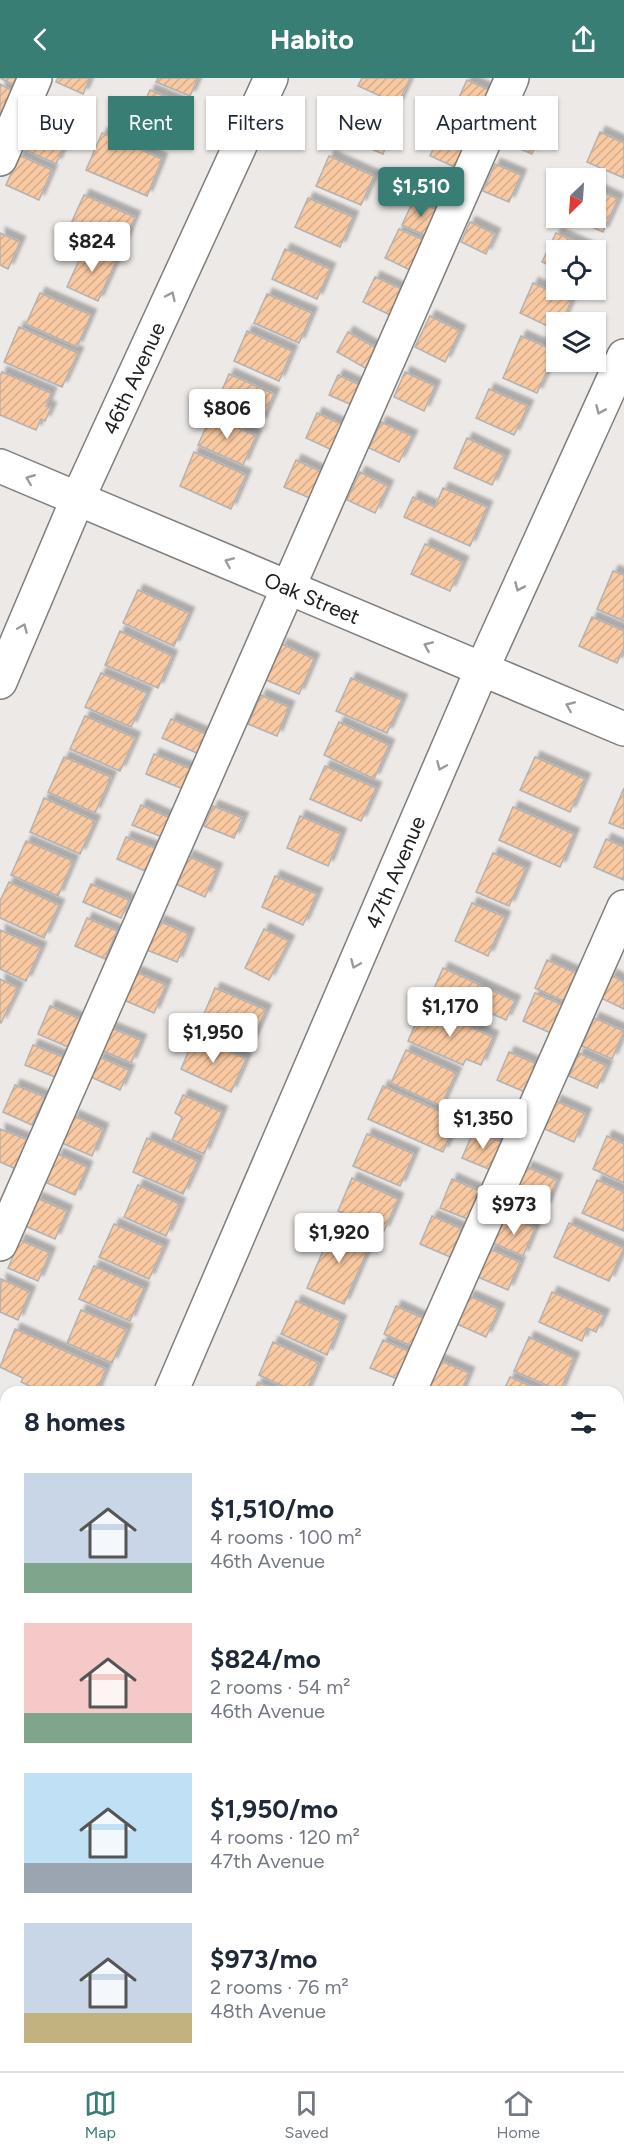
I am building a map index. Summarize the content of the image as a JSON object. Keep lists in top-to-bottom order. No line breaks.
{"streets":{"street":["46th Avenue","Oak Street","47th Avenue"]},"crossings":[["46th Avenue","Oak Street"],["Oak Street","47th Avenue"]],"one_way":["Oak Street"],"north":"bottom left","page":{"header":"Habito","chip":["Buy","Rent","Filters","New","Apartment"],"price":["$1,510","$824","$806","$1,170","$1,950","$1,350","$973","$1,920"],"heading":"8 homes","list":[{"name":"$1,510/mo","note":"4 rooms · 100 m² · 46th Avenue"},{"name":"$824/mo","note":"2 rooms · 54 m² · 46th Avenue"},{"name":"$1,950/mo","note":"4 rooms · 120 m² · 47th Avenue"},{"name":"$973/mo","note":"2 rooms · 76 m² · 48th Avenue"}],"tabs":["Map","Saved","Home"]}}
